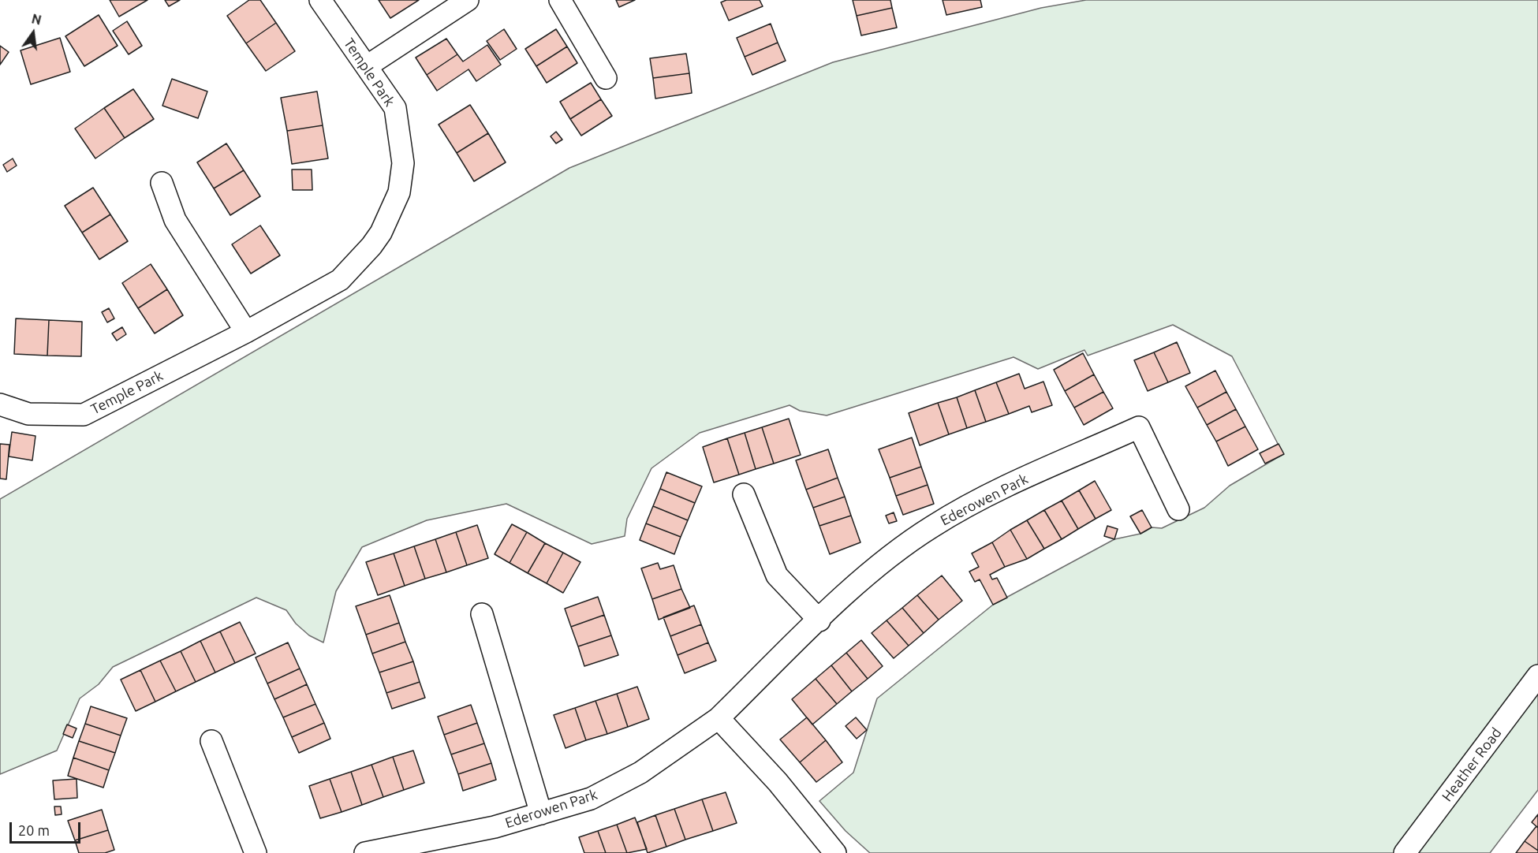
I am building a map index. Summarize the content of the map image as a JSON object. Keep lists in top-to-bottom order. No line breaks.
{"streets":{"street":["Temple Park","Ederowen Park","Heather Road"]},"scale_bar":"20 m","north":"top"}
